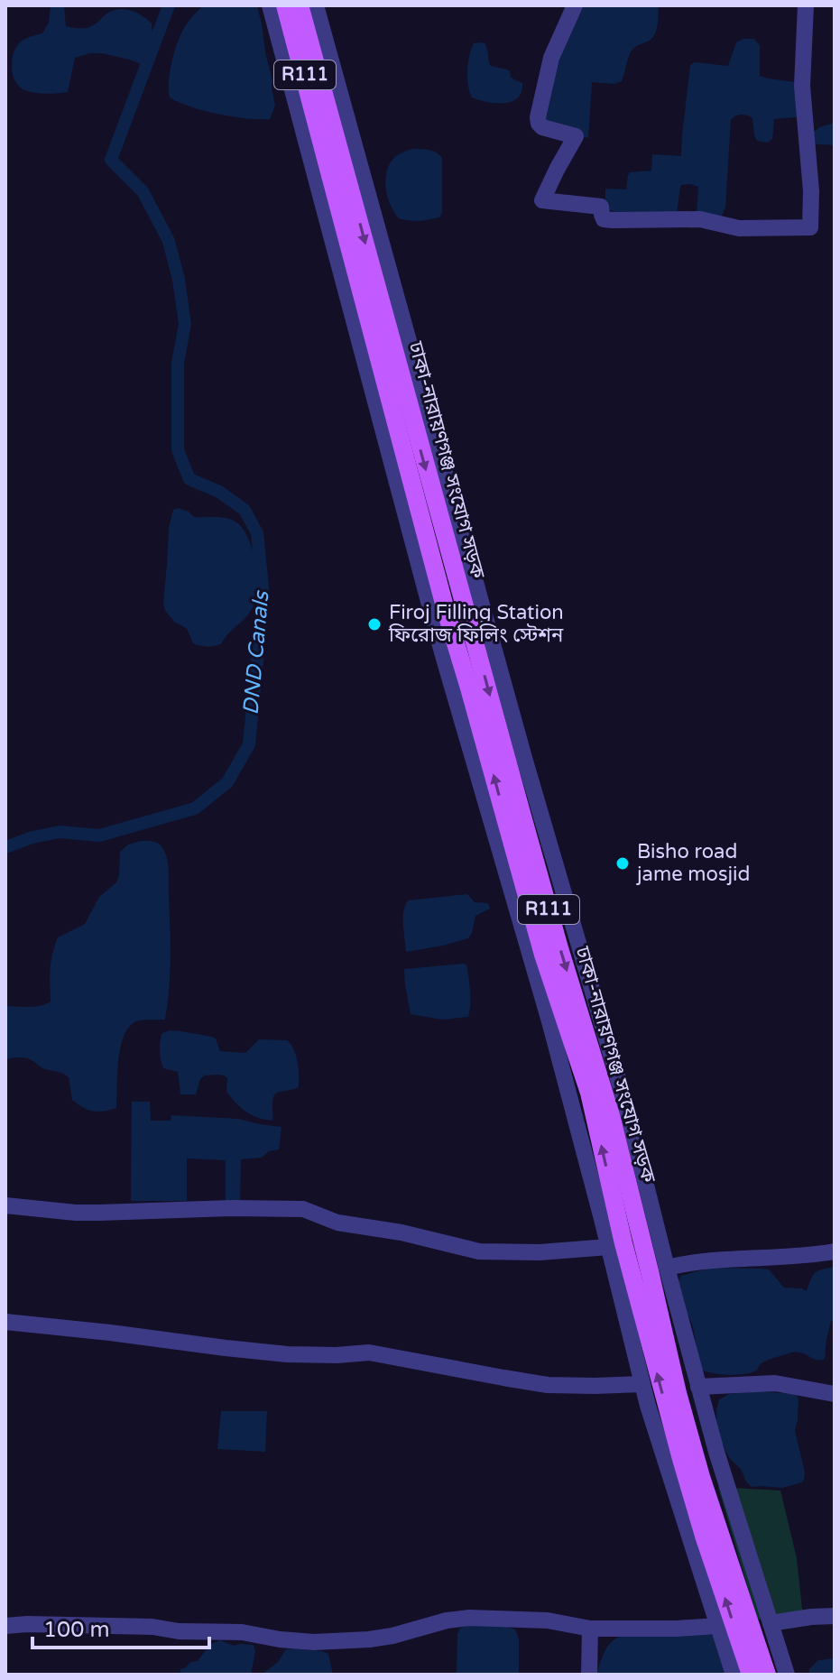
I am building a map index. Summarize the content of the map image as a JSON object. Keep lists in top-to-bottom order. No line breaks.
{"streets":{"main road":["R111","ঢাকা-নারায়ণগঞ্জ সংযোগ সড়ক"]},"water":["DND Canals"],"places":["Firoj Filling Station ফিরোজ ফিলিং স্টেশন","Bisho road jame mosjid"],"scale_bar":"100 m"}
